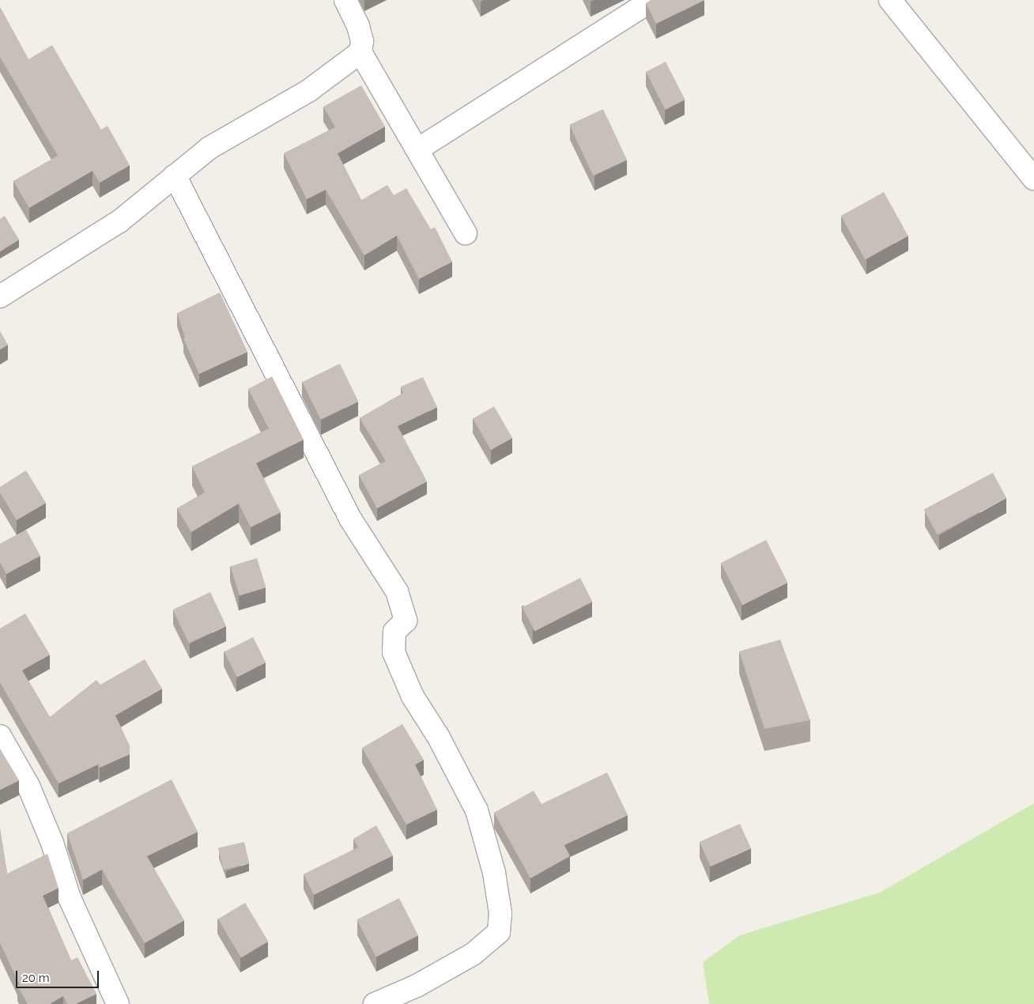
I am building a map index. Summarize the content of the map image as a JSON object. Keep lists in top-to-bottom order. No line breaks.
{"scale_bar":"20 m"}
